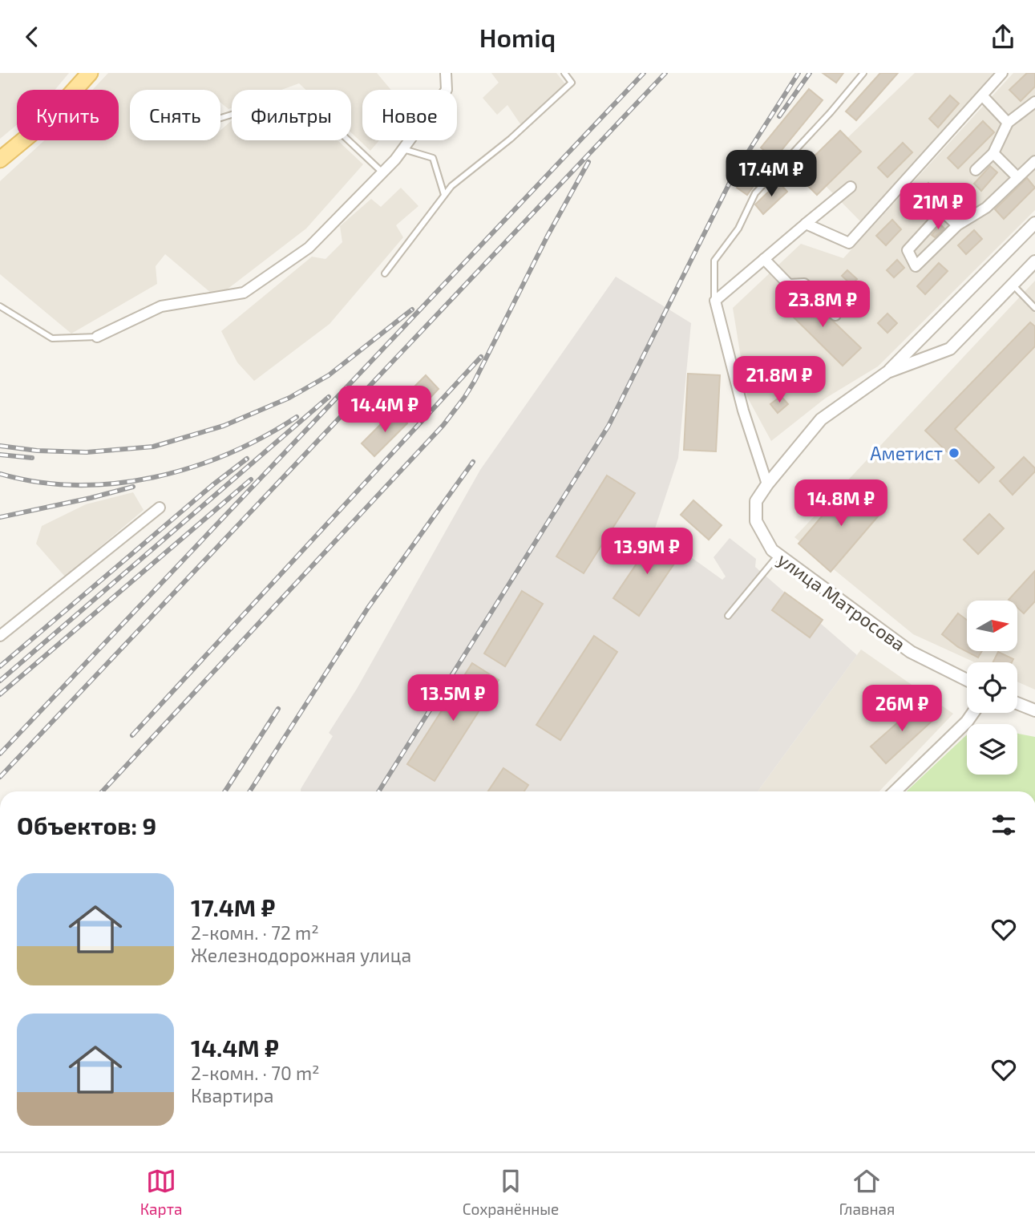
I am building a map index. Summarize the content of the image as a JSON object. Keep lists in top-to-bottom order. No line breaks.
{"streets":{"street":["улица Матросова"]},"places":["Аметист"],"north":"right","page":{"header":"Homiq","chip":["Купить","Снять","Фильтры","Новое"],"price":["17.4M ₽","21M ₽","23.8M ₽","21.8M ₽","14.4M ₽","14.8M ₽","13.9M ₽","13.5M ₽","26M ₽"],"heading":"Объектов: 9","list":[{"name":"17.4M ₽","note":"2-комн. · 72 m² · Железнодорожная улица"},{"name":"14.4M ₽","note":"2-комн. · 70 m² · Квартира"}],"tabs":["Карта","Сохранённые","Главная"]}}
